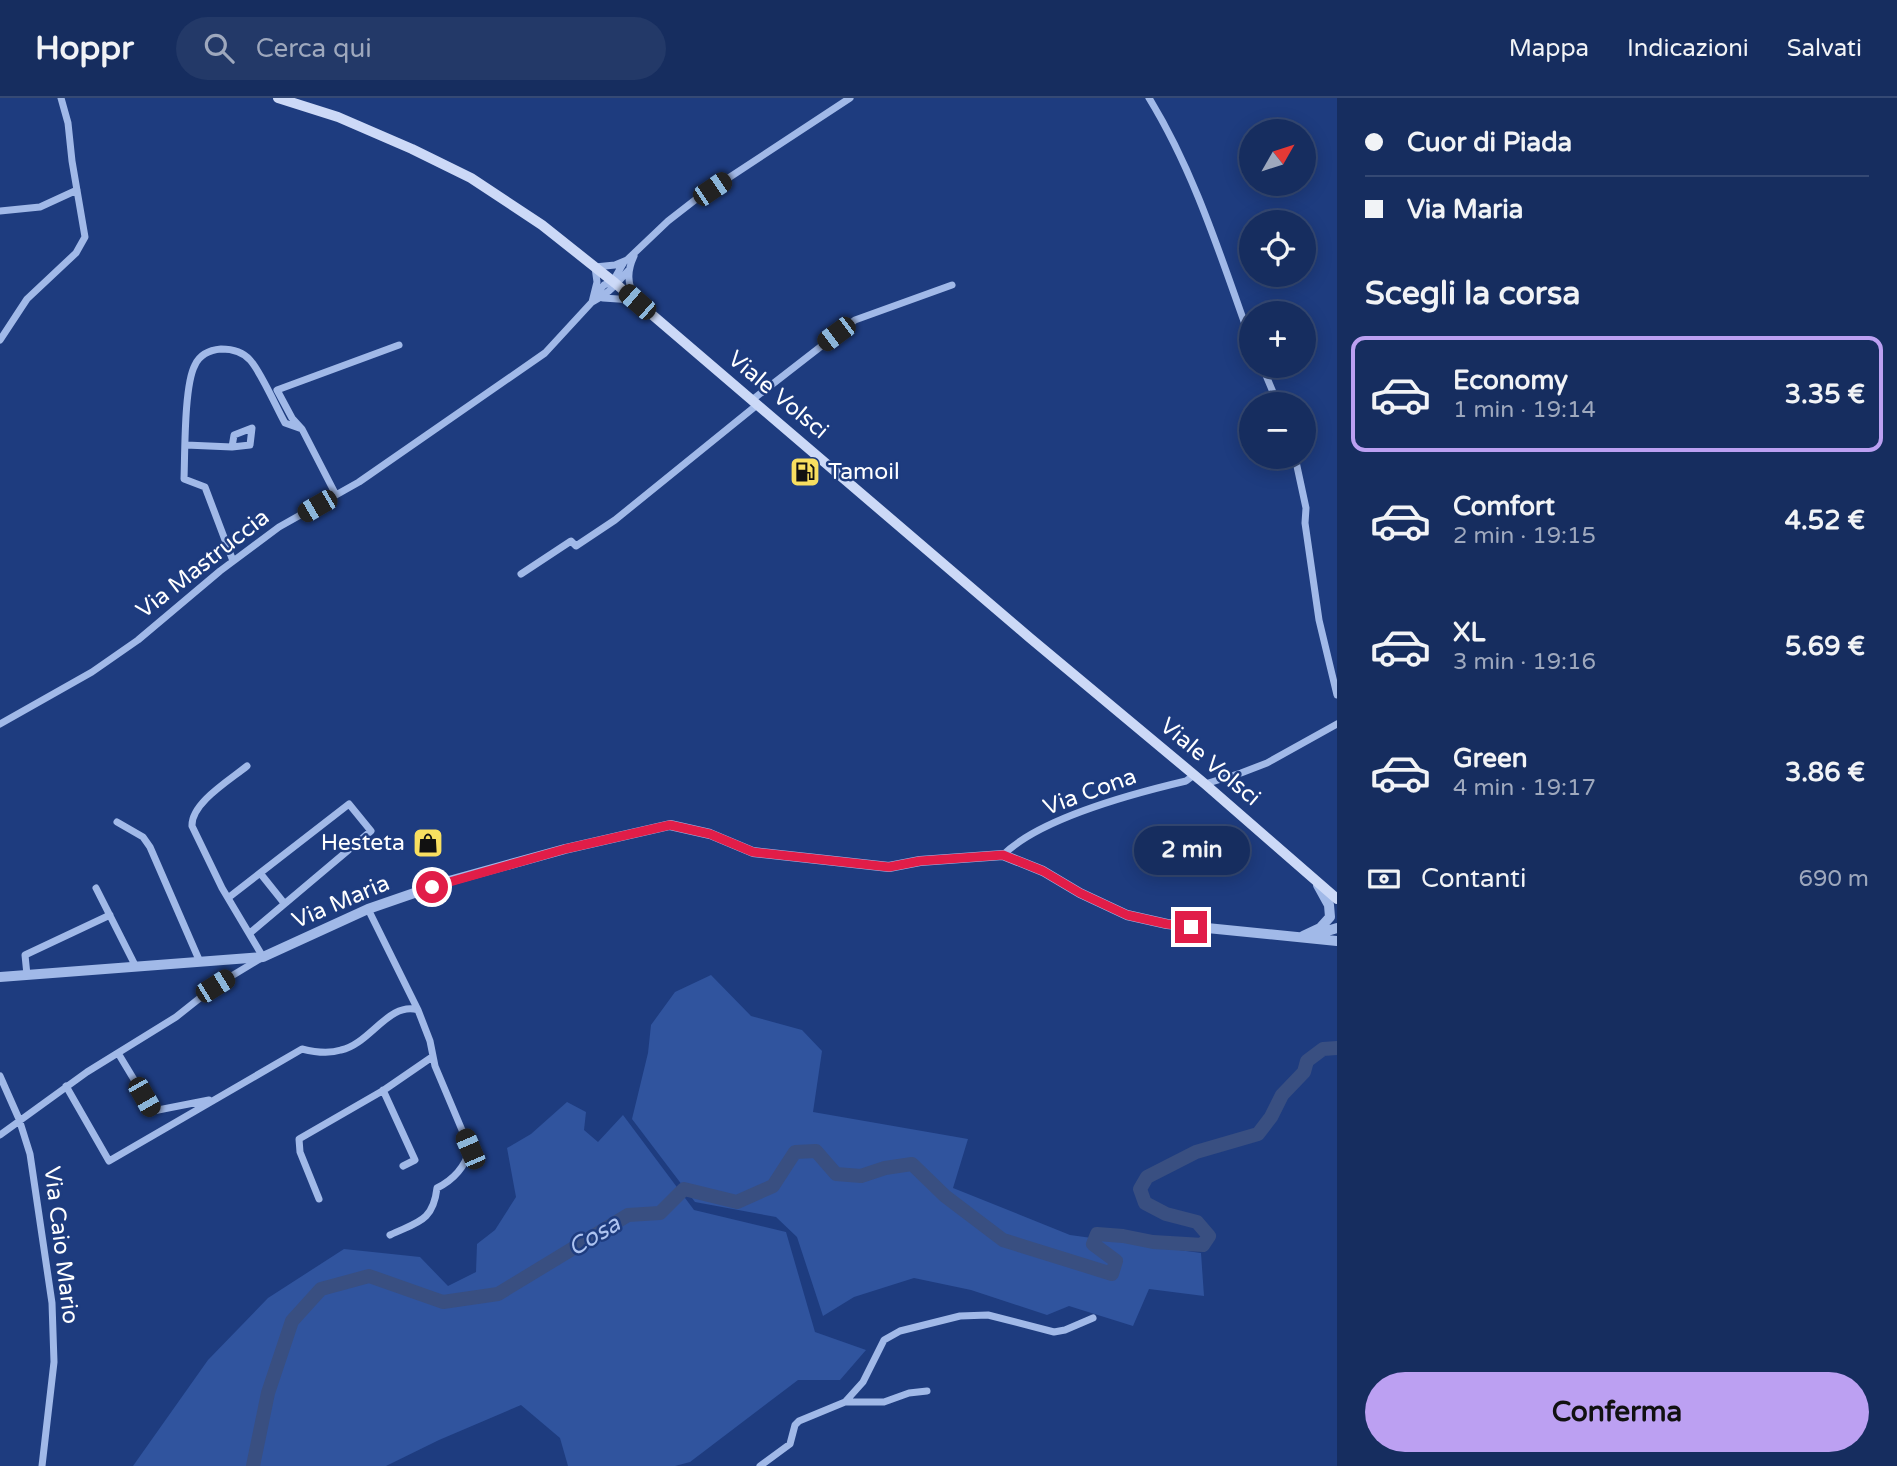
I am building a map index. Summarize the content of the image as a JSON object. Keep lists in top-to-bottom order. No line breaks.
{"streets":{"main road":["Viale Volsci"],"street":["Via Mastruccia","Via Cona","Via Maria","Via Caio Mario"]},"crossings":[["Viale Volsci","Via Mastruccia"],["Viale Volsci","Via Cona"],["Via Cona","Via Maria"]],"water":["Cosa"],"places":{"fuel station":["Tamoil"],"shop":["Hesteta"]},"north":"top right","page":{"header":"Hoppr","search":"Cerca qui","nav":["Mappa","Indicazioni","Salvati"],"banner":["Cuor di Piada","Via Maria"],"map_buttons":["+","−"],"heading":"Scegli la corsa","list":[{"name":"Economy","note":"1 min · 19:14","value":"3.35 €"},{"name":"Comfort","note":"2 min · 19:15","value":"4.52 €"},{"name":"XL","note":"3 min · 19:16","value":"5.69 €"},{"name":"Green","note":"4 min · 19:17","value":"3.86 €"}],"bubble":"2 min","pay":["Contanti","690 m"],"buttons":"Conferma"}}
